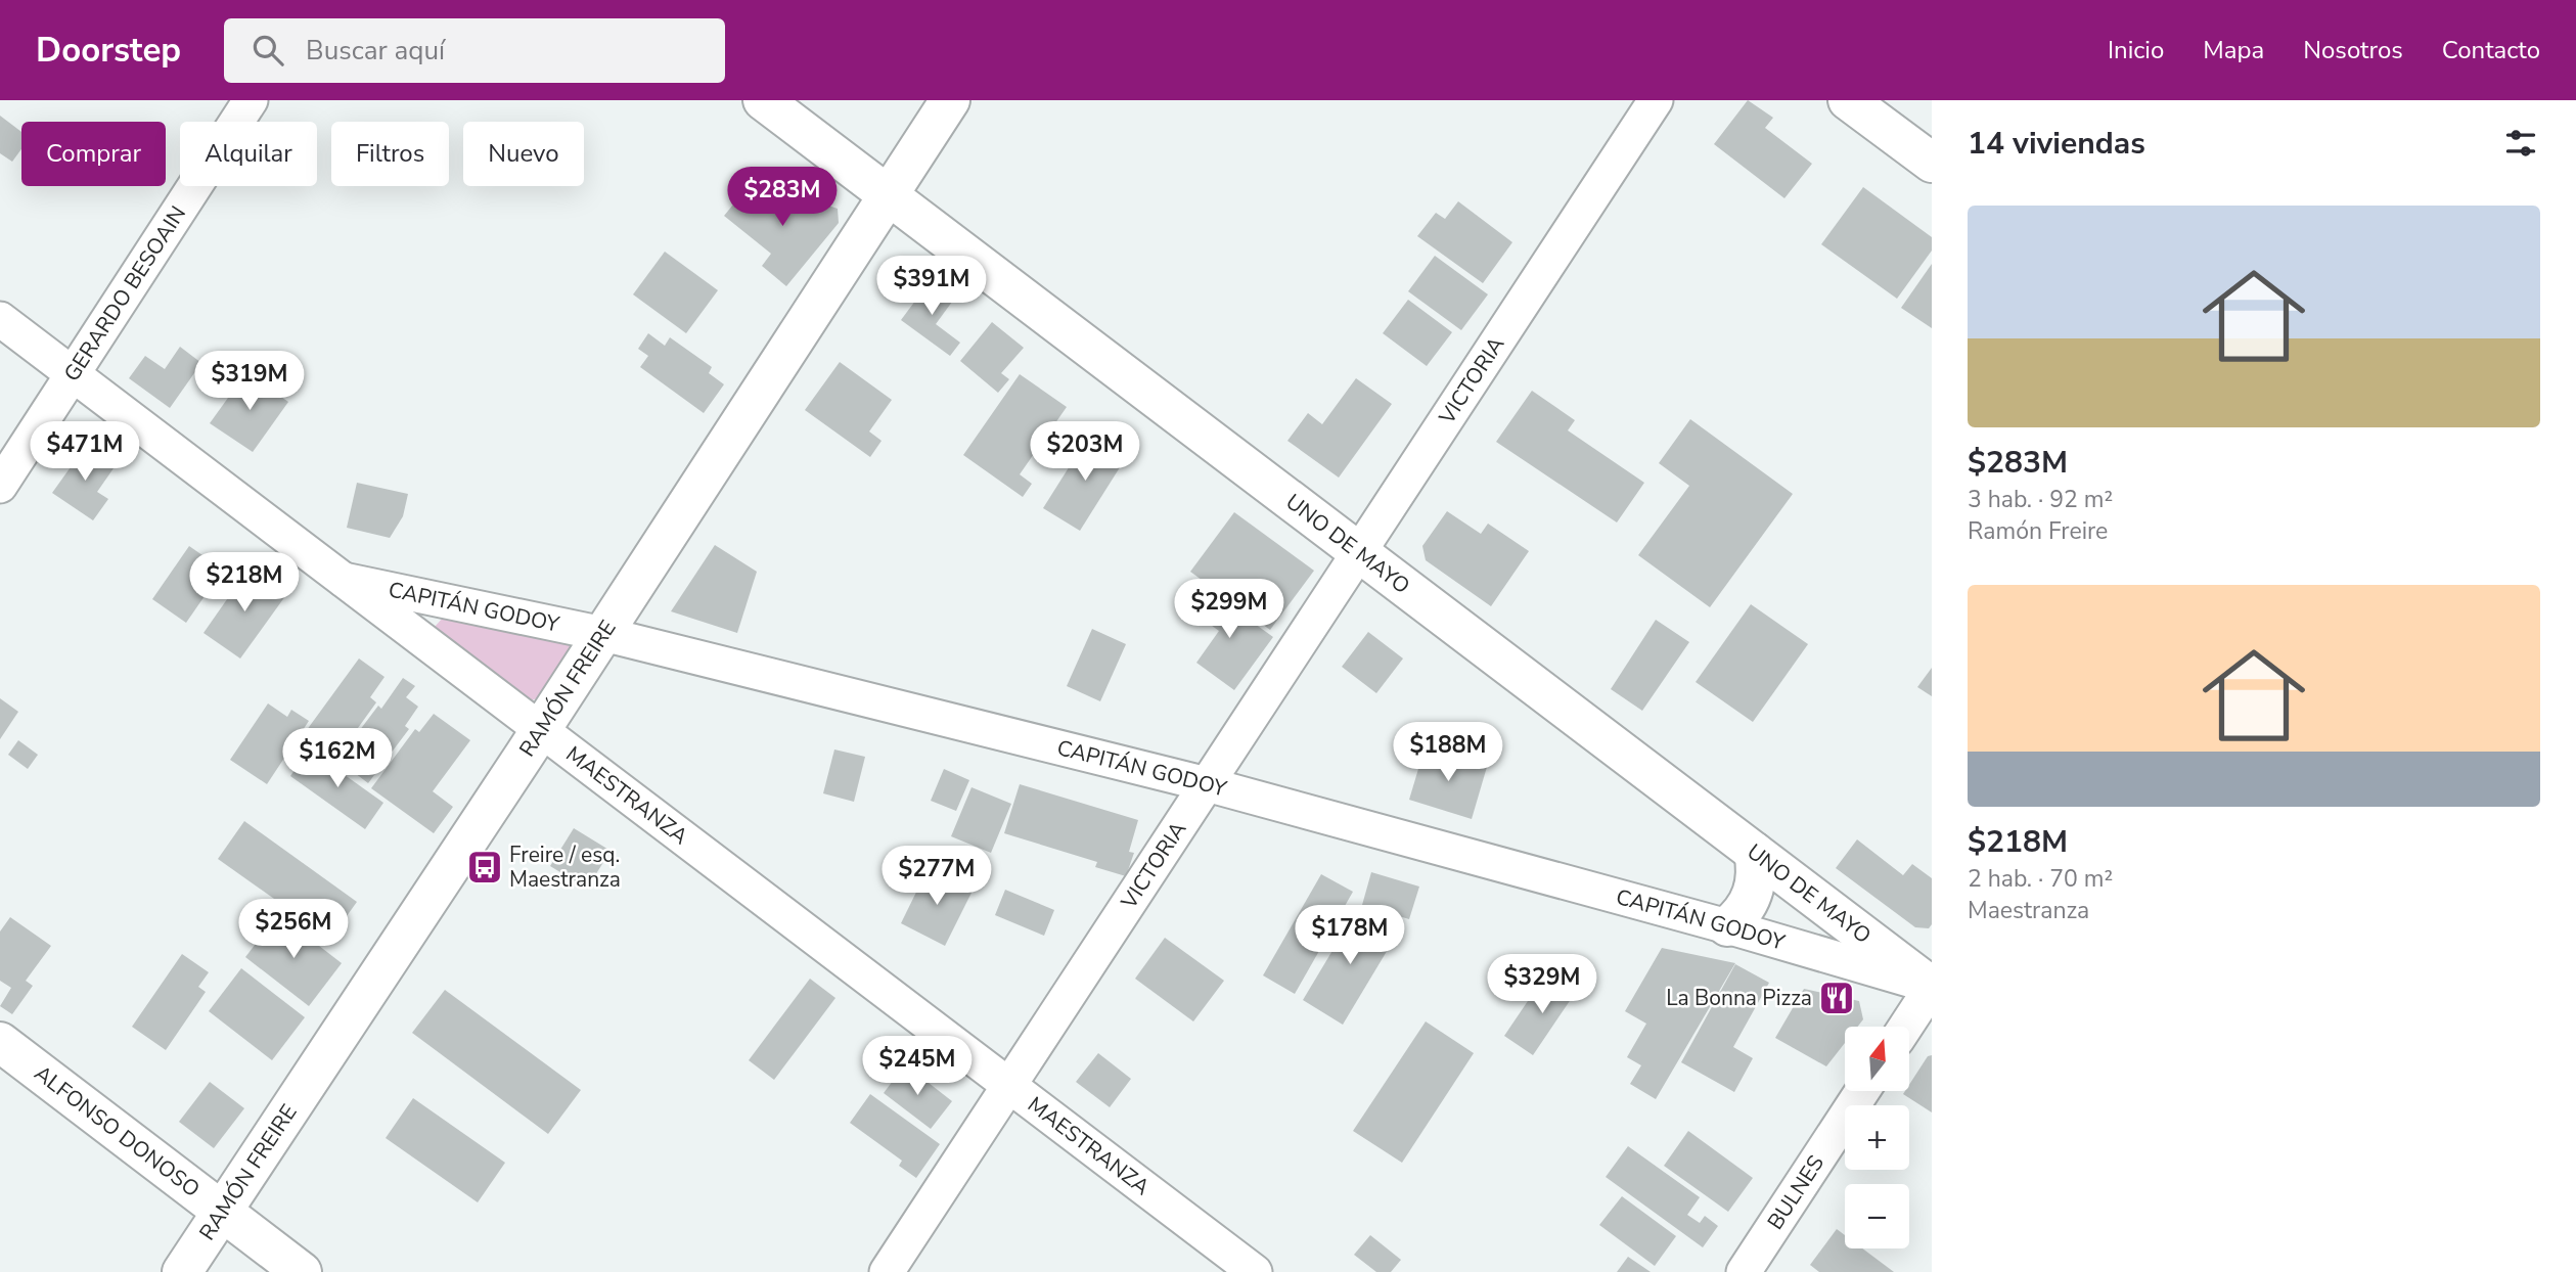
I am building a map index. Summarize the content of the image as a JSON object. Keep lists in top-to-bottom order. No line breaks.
{"streets":{"street":["GERARDO BESOAIN","VICTORIA","UNO DE MAYO","CAPITÁN GODOY","RAMÓN FREIRE","MAESTRANZA","ALFONSO DONOSO","BULNES"]},"crossings":[["GERARDO BESOAIN","MAESTRANZA"],["VICTORIA","UNO DE MAYO"],["VICTORIA","CAPITÁN GODOY"],["VICTORIA","MAESTRANZA"],["UNO DE MAYO","CAPITÁN GODOY"],["UNO DE MAYO","RAMÓN FREIRE"],["CAPITÁN GODOY","RAMÓN FREIRE"],["CAPITÁN GODOY","MAESTRANZA"],["RAMÓN FREIRE","MAESTRANZA"],["RAMÓN FREIRE","ALFONSO DONOSO"]],"places":{"bus stop":["Freire / esq. Maestranza"],"restaurant":["La Bonna Pizza"]},"north":"top","page":{"header":"Doorstep","search":"Buscar aquí","nav":["Inicio","Mapa","Nosotros","Contacto"],"heading":"14 viviendas","chip":["Comprar","Alquilar","Filtros","Nuevo"],"price":["$283M","$391M","$319M","$471M","$203M","$218M","$299M","$188M","$162M","$277M","$256M","$178M","$329M","$245M"],"list":[{"name":"$283M","note":"3 hab. · 92 m² · Ramón Freire"},{"name":"$218M","note":"2 hab. · 70 m² · Maestranza"}],"map_buttons":["+","−"]}}
